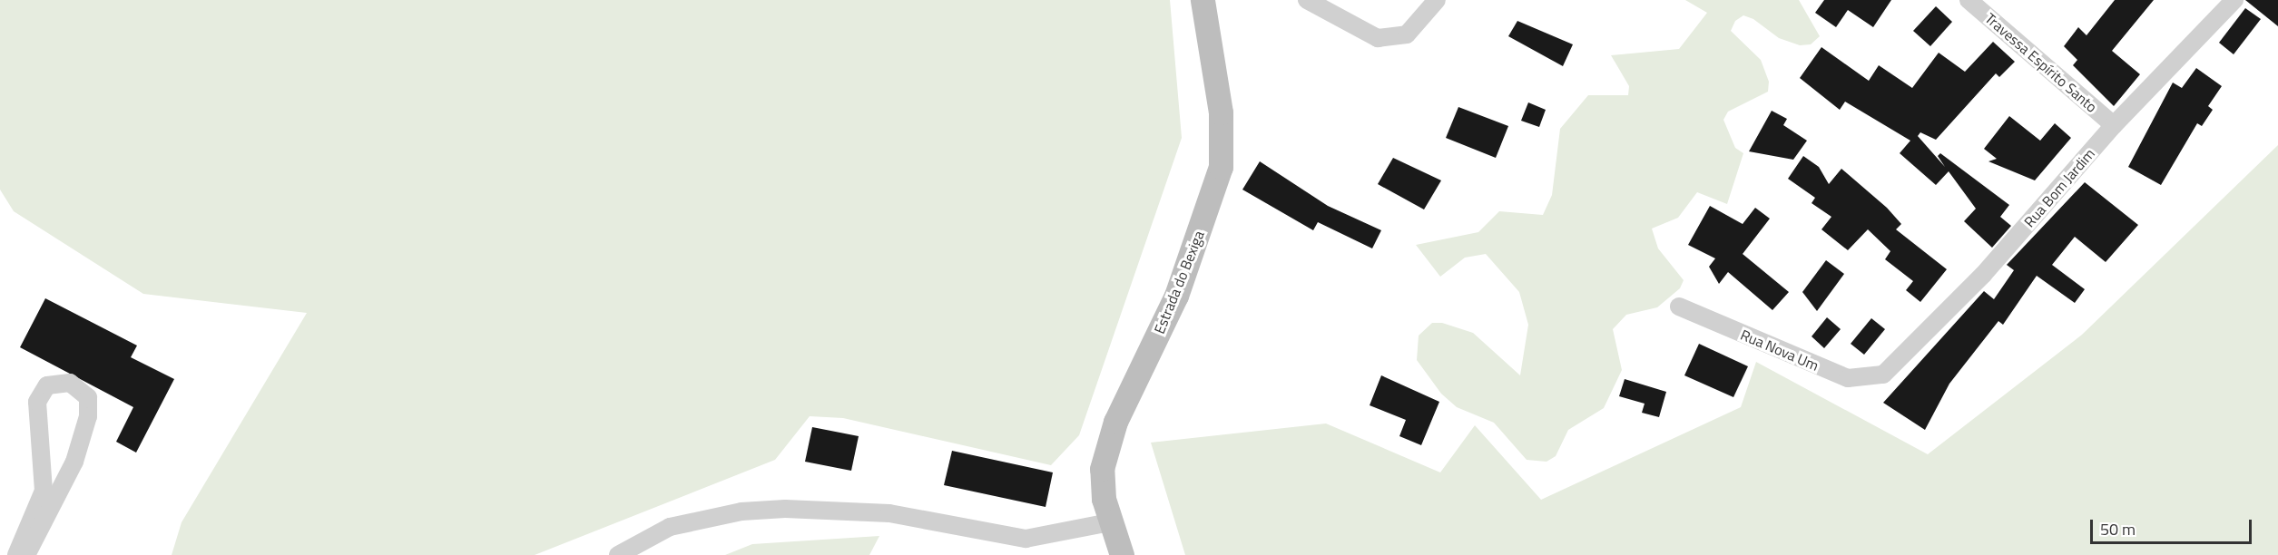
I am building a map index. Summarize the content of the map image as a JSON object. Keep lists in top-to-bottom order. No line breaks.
{"streets":{"street":["Travessa Espírito Santo","Rua Bom Jardim","Estrada do Bexiga","Rua Nova Um"]},"crossings":[["Travessa Espírito Santo","Rua Bom Jardim"],["Rua Bom Jardim","Rua Nova Um"]],"scale_bar":"50 m"}
